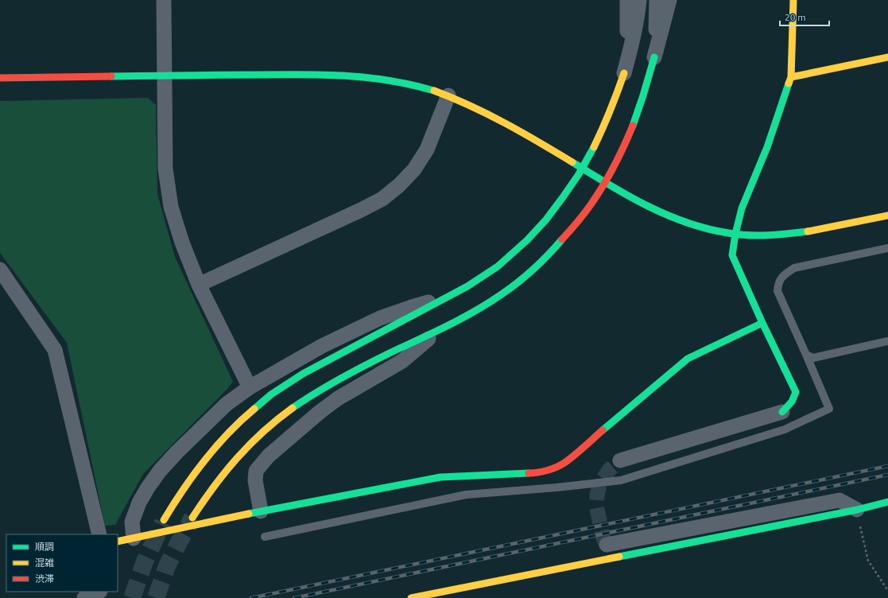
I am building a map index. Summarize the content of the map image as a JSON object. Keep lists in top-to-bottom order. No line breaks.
{"legend":["順調","混雑","渋滞"],"scale_bar":"20 m"}
